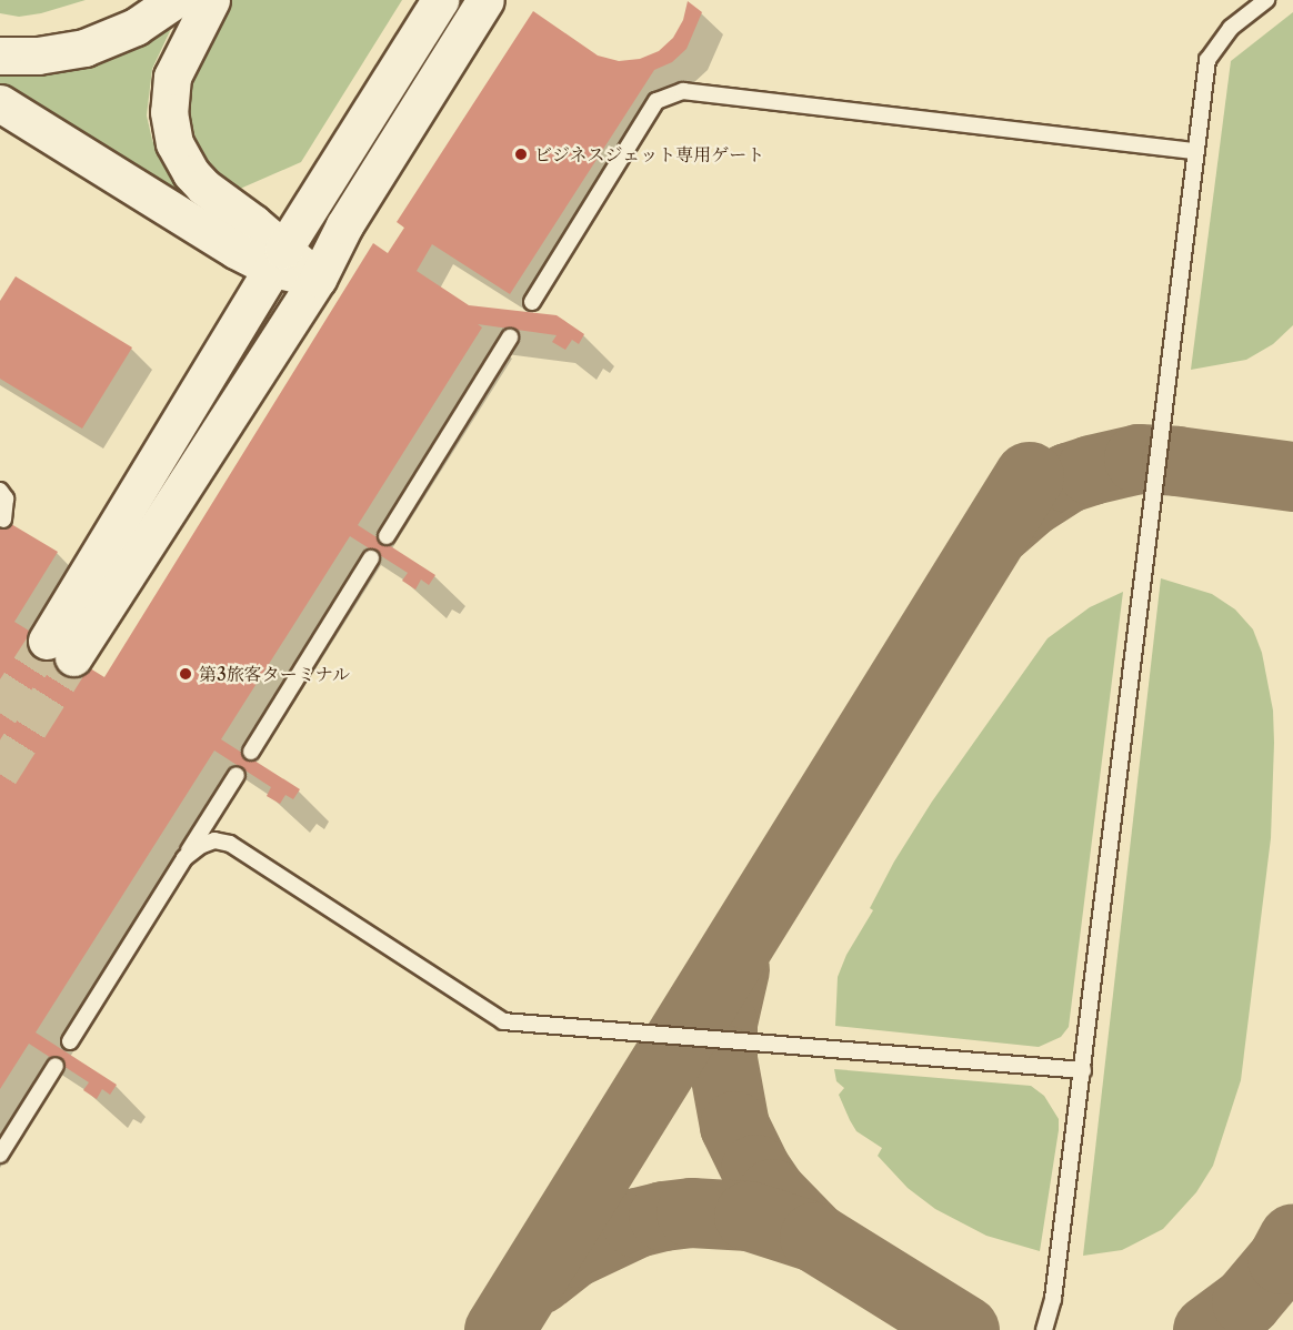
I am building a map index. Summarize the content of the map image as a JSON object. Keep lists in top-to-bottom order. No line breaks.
{"places":["ビジネスジェット専用ゲート","第3旅客ターミナル"]}
